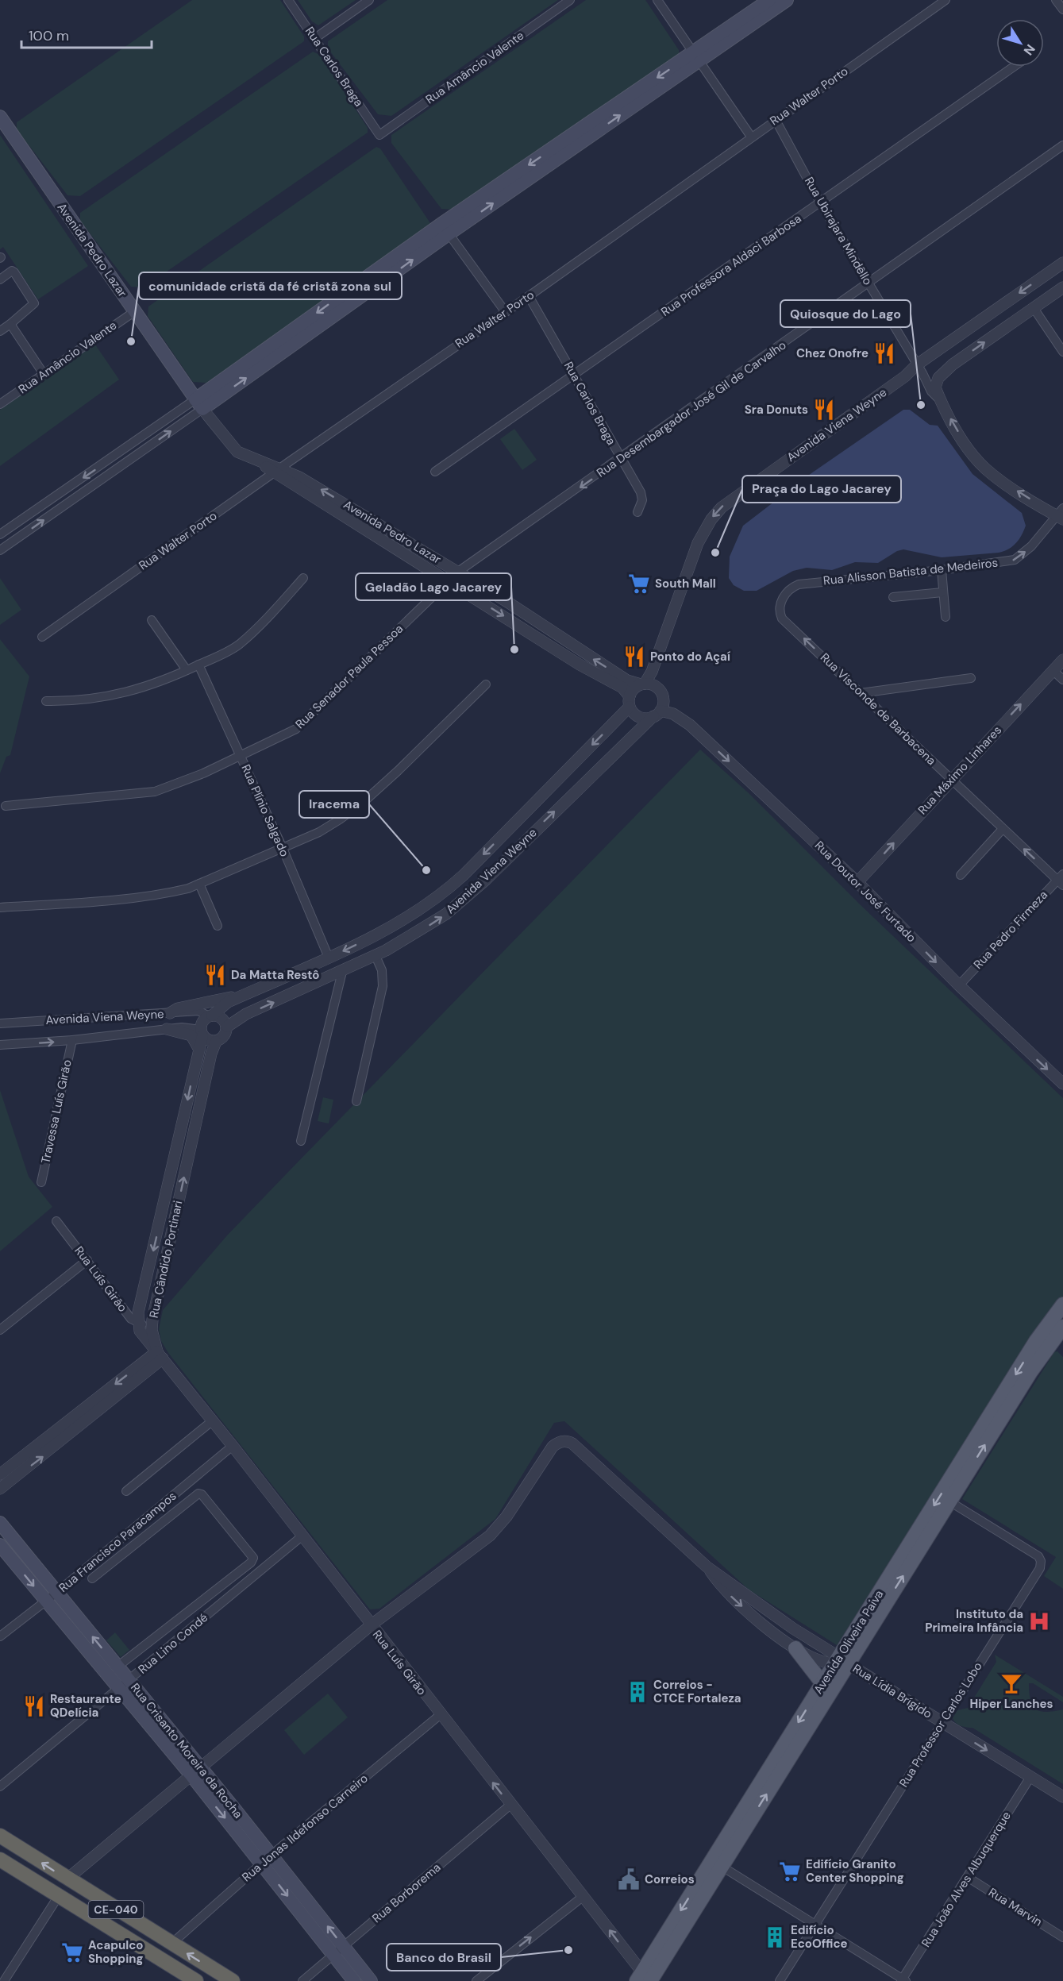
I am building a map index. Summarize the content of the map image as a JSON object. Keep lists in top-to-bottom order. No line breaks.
{"streets":{"highway":["CE-040"],"main road":["Avenida Pedro Lazar","Avenida Oliveira Paiva","Rua Crisanto Moreira da Rocha"],"street":["Rua Carlos Braga","Rua Amâncio Valente","Rua Walter Porto","Rua Ubirajara Mindêllo","Rua Professora Aldaci Barbosa","Rua Desembargador José Gil de Carvalho","Avenida Viena Weyne","Rua Alisson Batista de Medeiros","Rua Senador Paula Pessoa","Rua Visconde de Barbacena","Rua Máximo Linhares","Rua Plínio Salgado","Rua Doutor José Furtado","Rua Pedro Firmeza","Travessa Luís Girão","Rua Cândido Portinari","Rua Luís Girão","Rua Francisco Paracampos","Rua Lino Condé","Rua Lídia Brígido","Rua Professor Carlos Lobo","Rua Jonas Ildefonso Carneiro","Rua João Alves Albuquerque","Rua Borborema","Rua Marvin"]},"crossings":[["Rua Carlos Braga","Rua Amâncio Valente"],["Rua Carlos Braga","Rua Walter Porto"],["Rua Carlos Braga","Rua Professora Aldaci Barbosa"],["Rua Carlos Braga","Rua Desembargador José Gil de Carvalho"],["Rua Amâncio Valente","Avenida Pedro Lazar"],["Rua Walter Porto","Rua Ubirajara Mindêllo"],["Rua Walter Porto","Avenida Pedro Lazar"],["Rua Ubirajara Mindêllo","Rua Professora Aldaci Barbosa"],["Rua Ubirajara Mindêllo","Rua Desembargador José Gil de Carvalho"],["Rua Ubirajara Mindêllo","Avenida Viena Weyne"],["Avenida Pedro Lazar","Rua Desembargador José Gil de Carvalho"],["Avenida Pedro Lazar","Avenida Viena Weyne"],["Avenida Pedro Lazar","Rua Senador Paula Pessoa"],["Avenida Pedro Lazar","Rua Doutor José Furtado"],["Rua Desembargador José Gil de Carvalho","Rua Senador Paula Pessoa"],["Avenida Viena Weyne","Rua Plínio Salgado"],["Avenida Viena Weyne","Rua Doutor José Furtado"],["Avenida Viena Weyne","Travessa Luís Girão"],["Avenida Viena Weyne","Rua Cândido Portinari"],["Rua Alisson Batista de Medeiros","Rua Visconde de Barbacena"],["Rua Senador Paula Pessoa","Rua Plínio Salgado"],["Rua Visconde de Barbacena","Rua Máximo Linhares"],["Rua Visconde de Barbacena","Rua Pedro Firmeza"],["Rua Máximo Linhares","Rua Doutor José Furtado"],["Rua Doutor José Furtado","Rua Pedro Firmeza"],["Rua Cândido Portinari","Rua Luís Girão"],["Rua Luís Girão","Rua Francisco Paracampos"],["Rua Luís Girão","Avenida Oliveira Paiva"],["Rua Luís Girão","Rua Lino Condé"],["Rua Luís Girão","Rua Lídia Brígido"],["Rua Luís Girão","Rua Jonas Ildefonso Carneiro"],["Rua Luís Girão","Rua Borborema"],["Rua Francisco Paracampos","Rua Crisanto Moreira da Rocha"],["Avenida Oliveira Paiva","Rua Lídia Brígido"],["Avenida Oliveira Paiva","Rua Professor Carlos Lobo"],["Rua Lino Condé","Rua Crisanto Moreira da Rocha"],["Rua Lídia Brígido","Rua Professor Carlos Lobo"],["Rua Lídia Brígido","Rua João Alves Albuquerque"],["Rua Crisanto Moreira da Rocha","Rua Jonas Ildefonso Carneiro"],["Rua Crisanto Moreira da Rocha","Rua Borborema"],["Rua Jonas Ildefonso Carneiro","CE-040"],["Rua João Alves Albuquerque","Rua Marvin"]],"one_way":["Rua Alisson Batista de Medeiros","Rua Visconde de Barbacena","Rua Máximo Linhares","Rua Doutor José Furtado"],"places":{"other":["comunidade cristã da fé cristã zona sul","Quiosque do Lago","Praça do Lago Jacarey","Geladão Lago Jacarey","Iracema","Banco do Brasil"],"restaurant":["Chez Onofre","Sra Donuts","Ponto do Açaí","Da Matta Restô","Restaurante QDelícia"],"supermarket":["South Mall","Edifício Granito Center Shopping","Acapulco Shopping"],"hospital":["Instituto da Primeira Infância"],"bar":["Hiper Lanches"],"building":["Correios - CTCE Fortaleza","Edifício EcoOffice"],"public building":["Correios"]},"scale_bar":"100 m","north":"bottom right"}
